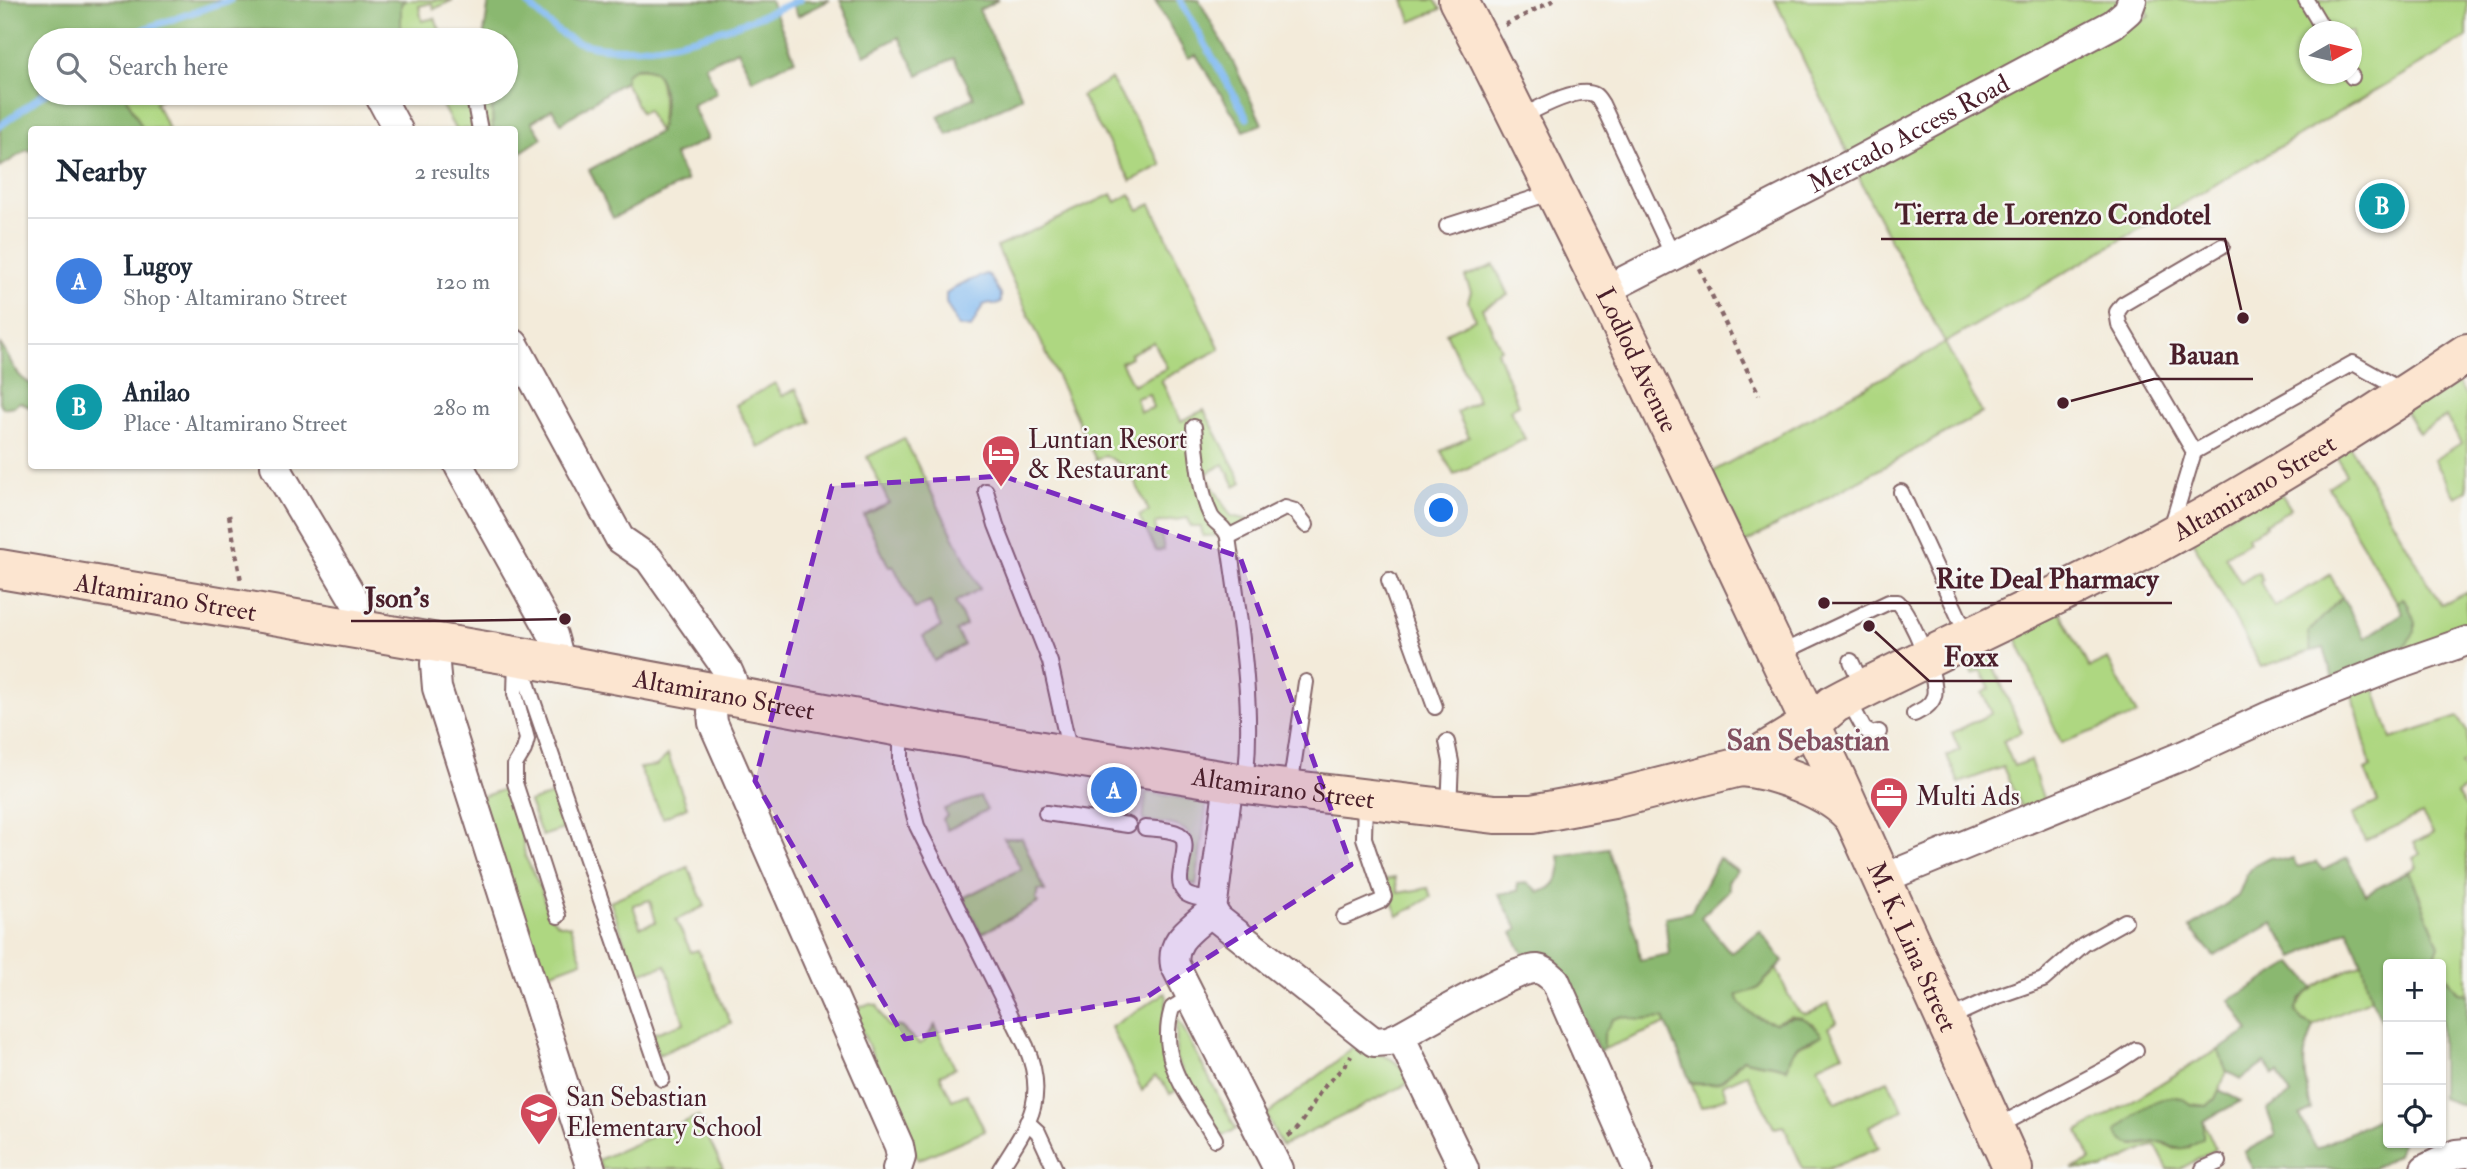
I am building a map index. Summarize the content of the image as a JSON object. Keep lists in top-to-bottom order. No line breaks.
{"streets":{"main road":["Lodlod Avenue","Altamirano Street","M. K. Lina Street"],"street":["Mercado Access Road"]},"crossings":[["Mercado Access Road","Lodlod Avenue"],["Lodlod Avenue","Altamirano Street"],["Lodlod Avenue","M. K. Lina Street"],["Altamirano Street","M. K. Lina Street"]],"districts":["San Sebastian"],"places":{"other":["Tierra de Lorenzo Condotel","Bauan","Rite Deal Pharmacy","Json's","Foxx"],"hotel":["Luntian Resort & Restaurant"],"office":["Multi Ads"],"school or university":["San Sebastian Elementary School"]},"north":"right","page":{"search":"Search here","heading":["Nearby","2 results"],"pins":["B","A"],"list":[{"mark":"A","name":"Lugoy","note":"Shop · Altamirano Street","value":"120 m"},{"mark":"B","name":"Anilao","note":"Place · Altamirano Street","value":"280 m"}],"map_buttons":["+","−"]}}
